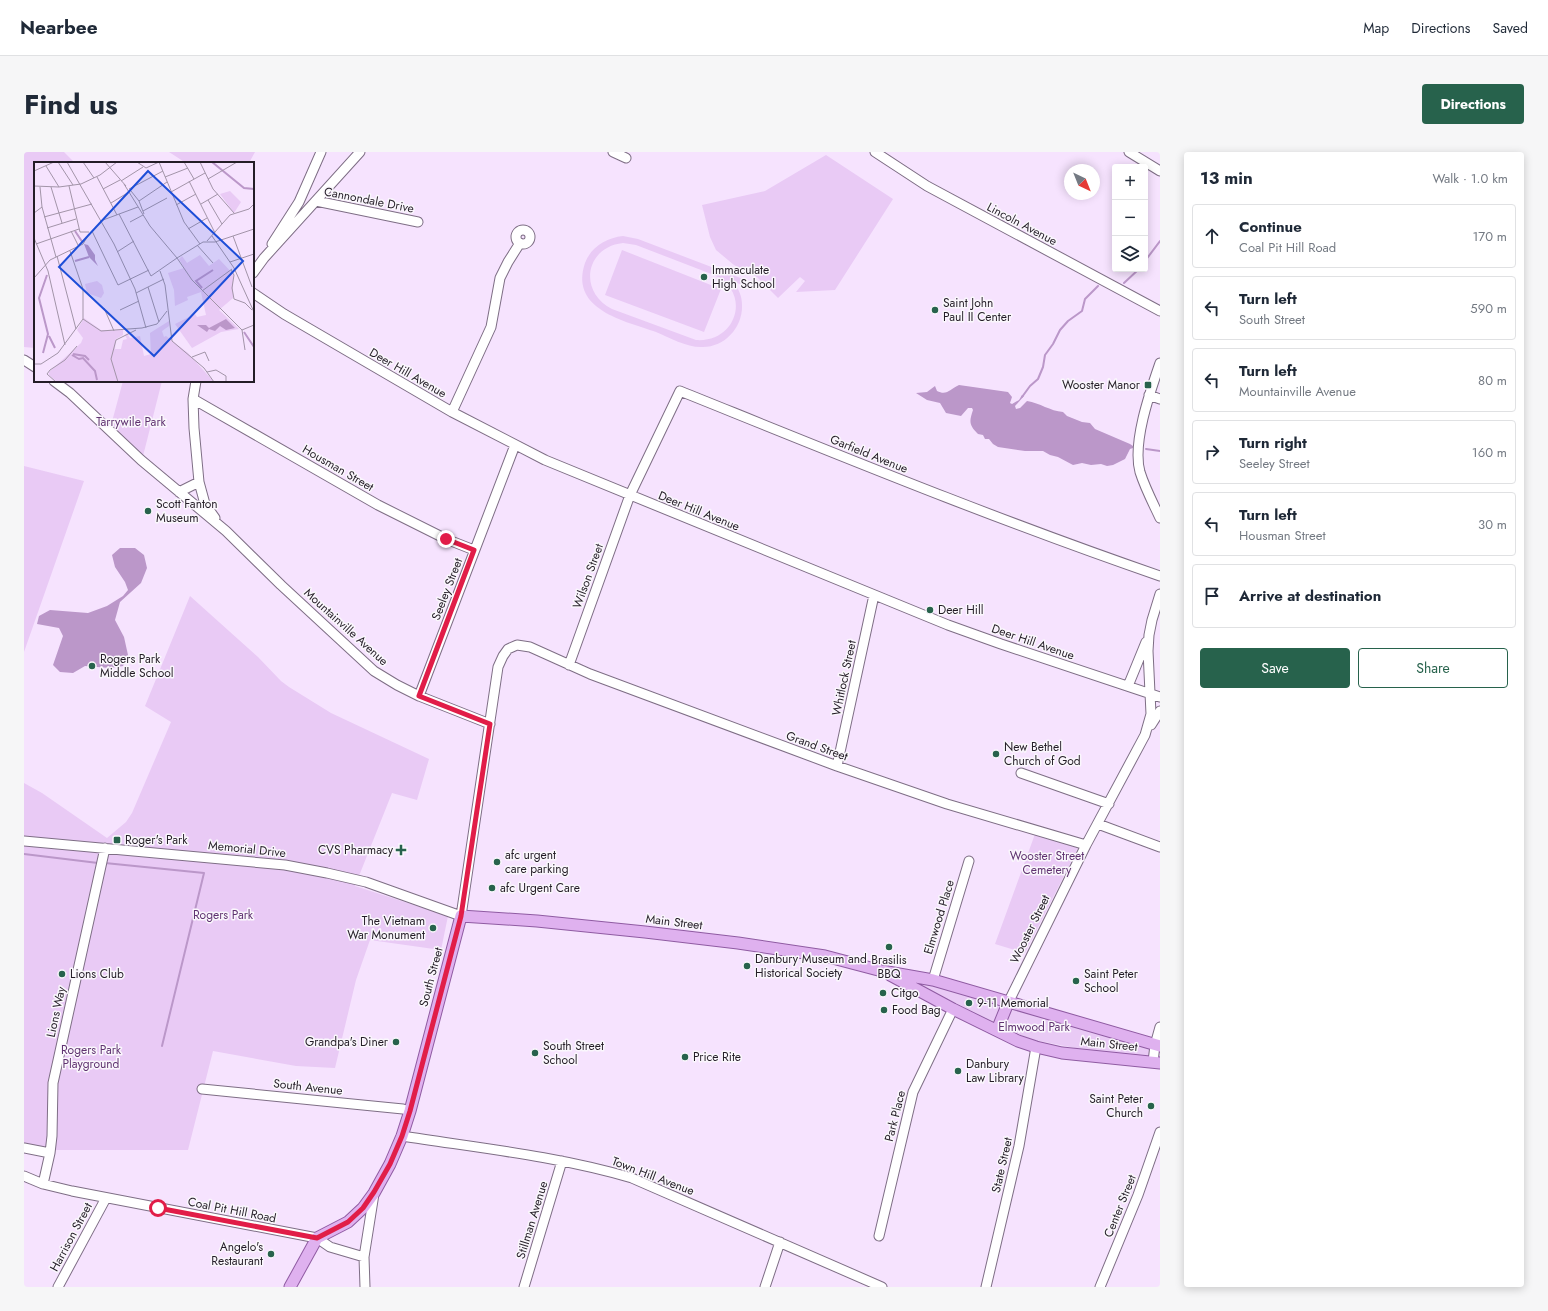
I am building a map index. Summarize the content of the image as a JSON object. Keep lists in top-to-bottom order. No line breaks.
{"streets":{"main road":["Main Street","Wooster Street","South Street"],"street":["Cannondale Drive","Lincoln Avenue","Deer Hill Avenue","Garfield Avenue","Housman Street","Wilson Street","Seeley Street","Mountainville Avenue","Whitlock Street","Grand Street","Memorial Drive","Elmwood Place","Lions Way","South Avenue","Park Place","State Street","Town Hill Avenue","Center Street","Coal Pit Hill Road","Stillman Avenue","Harrison Street"]},"crossings":[["Deer Hill Avenue","Garfield Avenue"],["Deer Hill Avenue","Wilson Street"],["Deer Hill Avenue","Seeley Street"],["Deer Hill Avenue","Whitlock Street"],["Deer Hill Avenue","Wooster Street"],["Garfield Avenue","Wilson Street"],["Housman Street","Seeley Street"],["Wilson Street","Grand Street"],["Seeley Street","Mountainville Avenue"],["Mountainville Avenue","South Street"],["Whitlock Street","Grand Street"],["Grand Street","Wooster Street"],["Grand Street","South Street"],["Memorial Drive","Main Street"],["Memorial Drive","South Street"],["Memorial Drive","Lions Way"],["Elmwood Place","Main Street"],["Main Street","Wooster Street"],["Main Street","South Street"],["Main Street","Park Place"],["Main Street","State Street"],["South Street","South Avenue"],["South Street","Town Hill Avenue"],["South Street","Coal Pit Hill Road"],["Lions Way","Coal Pit Hill Road"],["Town Hill Avenue","Stillman Avenue"],["Coal Pit Hill Road","Harrison Street"]],"parks":["Tarrywile Park","Wooster Street Cemetery","Rogers Park","Elmwood Park","Rogers Park Playground"],"places":{"other":["Immaculate High School","Saint John Paul II Center","Scott Fanton Museum","Deer Hill","Rogers Park Middle School","New Bethel Church of God","afc urgent care parking","afc Urgent Care","The Vietnam War Monument","Brasilis BBQ","Danbury Museum and Historical Society","Lions Club","Saint Peter School","Citgo","9-11 Memorial","Food Bag","Grandpa's Diner","South Street School","Price Rite","Danbury Law Library","Saint Peter Church","Angelo's Restaurant"],"transit":["Wooster Manor","Roger's Park"],"health":["CVS Pharmacy"]},"north":"bottom right","page":{"header":"Nearbee","nav":["Map","Directions","Saved"],"title":"Find us","buttons":["Directions",["Save","Share"]],"heading":["13 min","Walk · 1.0 km"],"map_buttons":["+","−"],"list":[["Continue","Coal Pit Hill Road","170 m"],["Turn left","South Street","590 m"],["Turn left","Mountainville Avenue","80 m"],["Turn right","Seeley Street","160 m"],["Turn left","Housman Street","30 m"],"Arrive at destination"]}}
